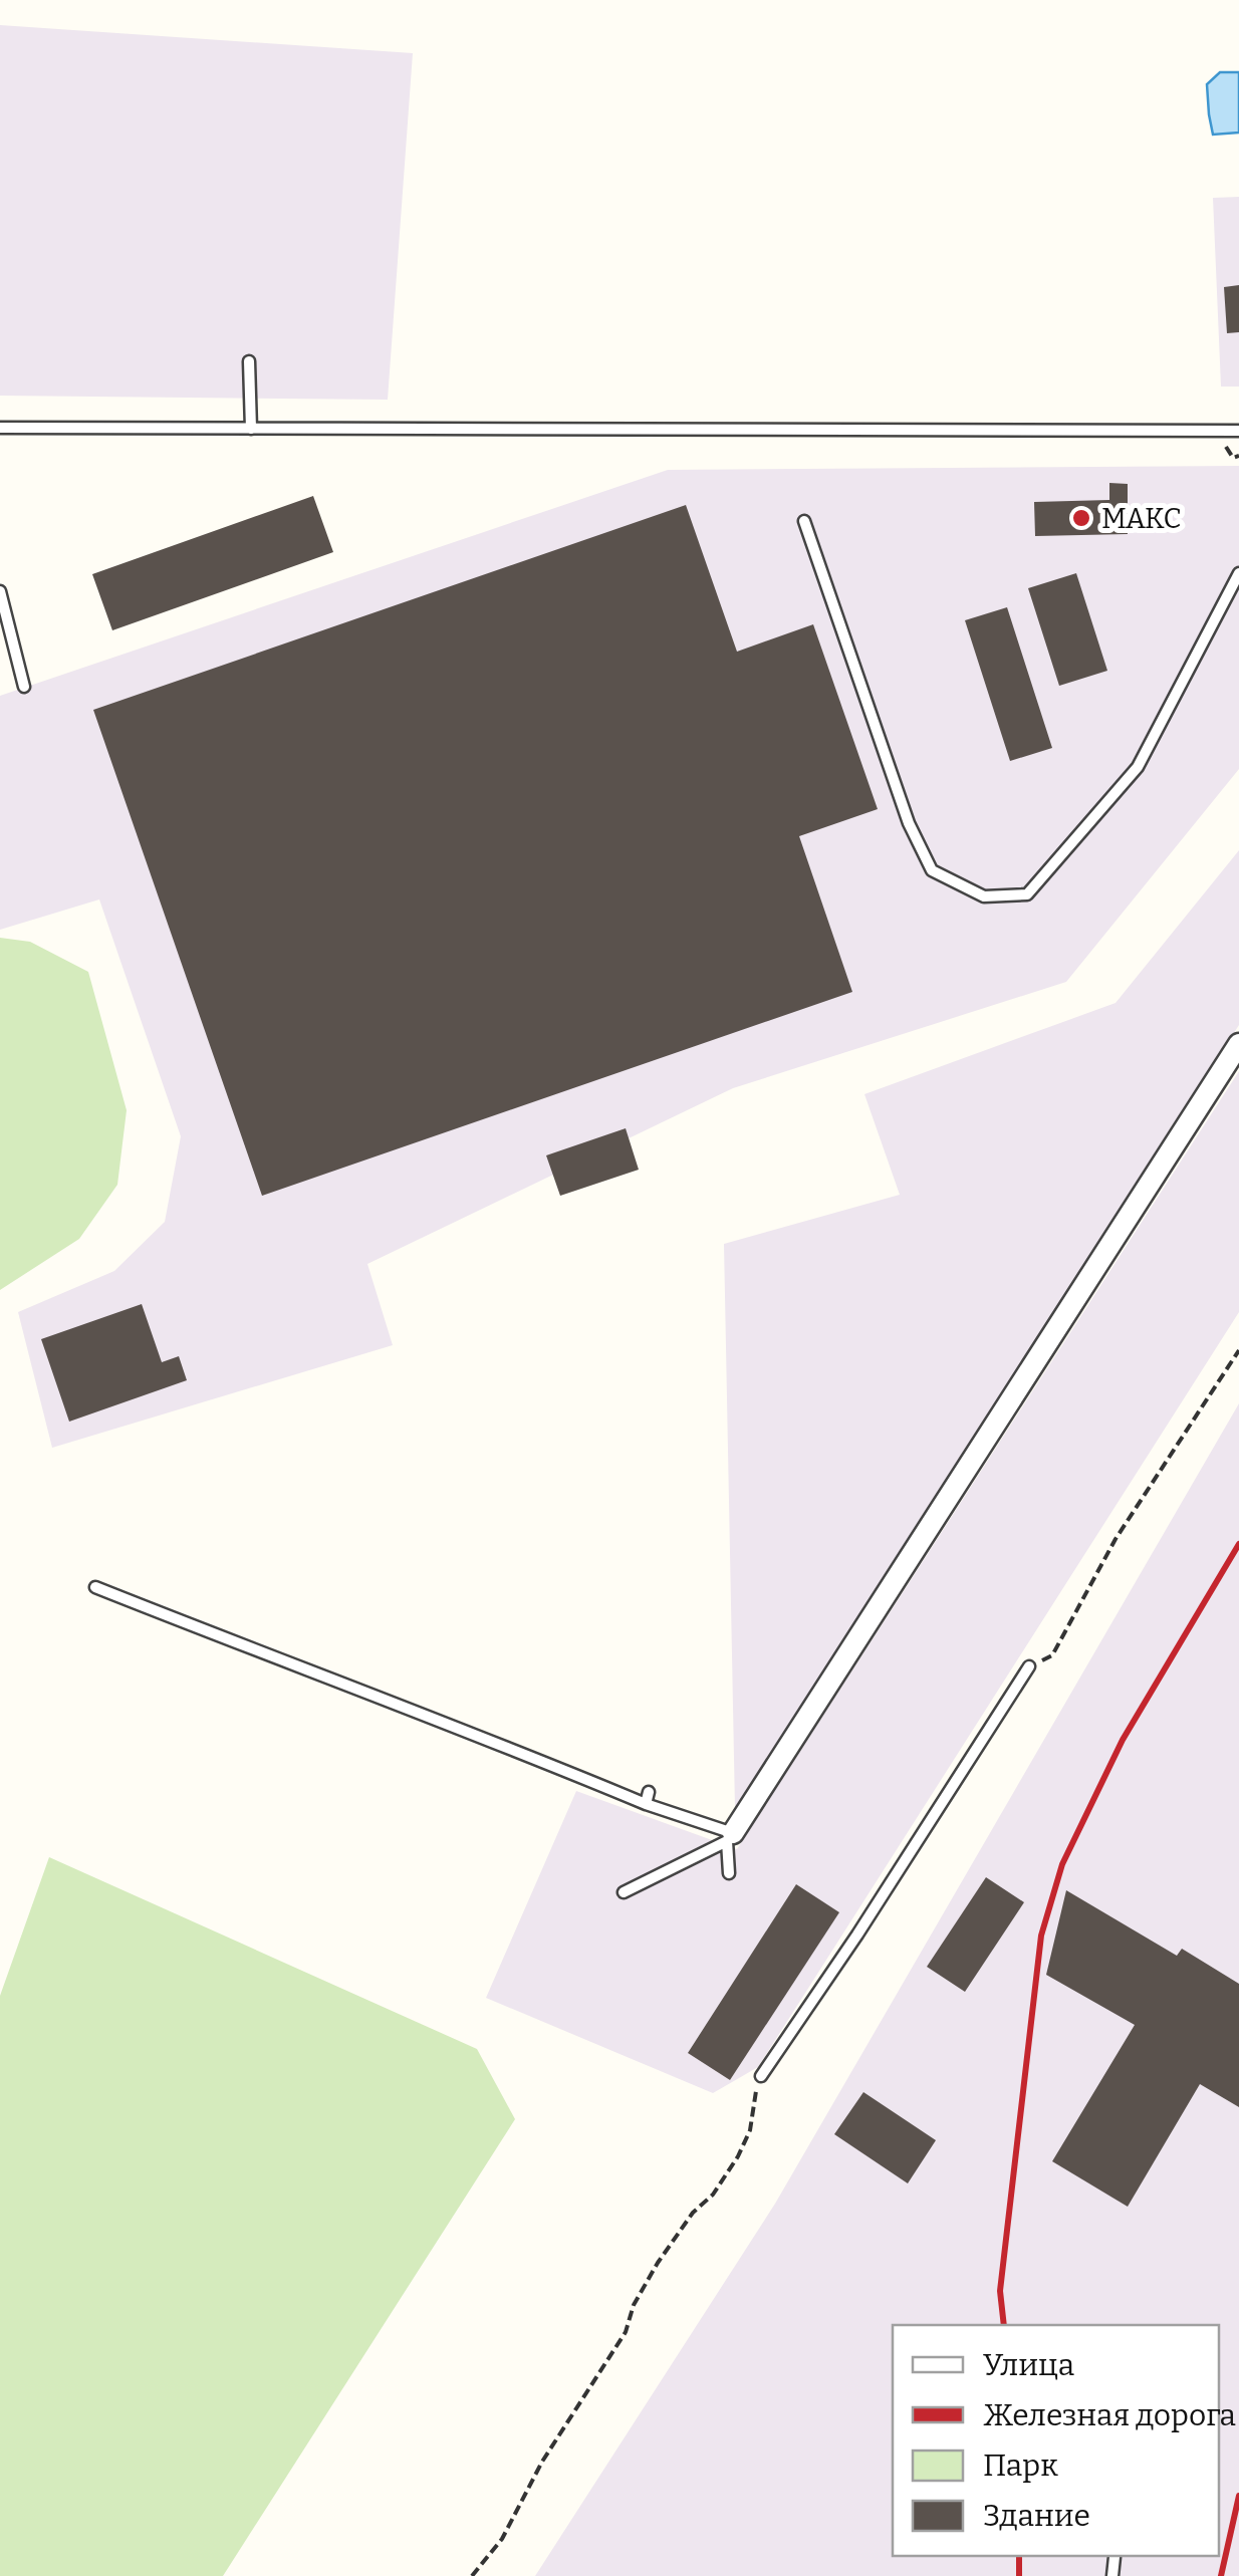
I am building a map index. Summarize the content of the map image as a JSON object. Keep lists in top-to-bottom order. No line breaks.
{"places":["МАКС"],"legend":["Улица","Железная дорога","Парк","Здание"]}
